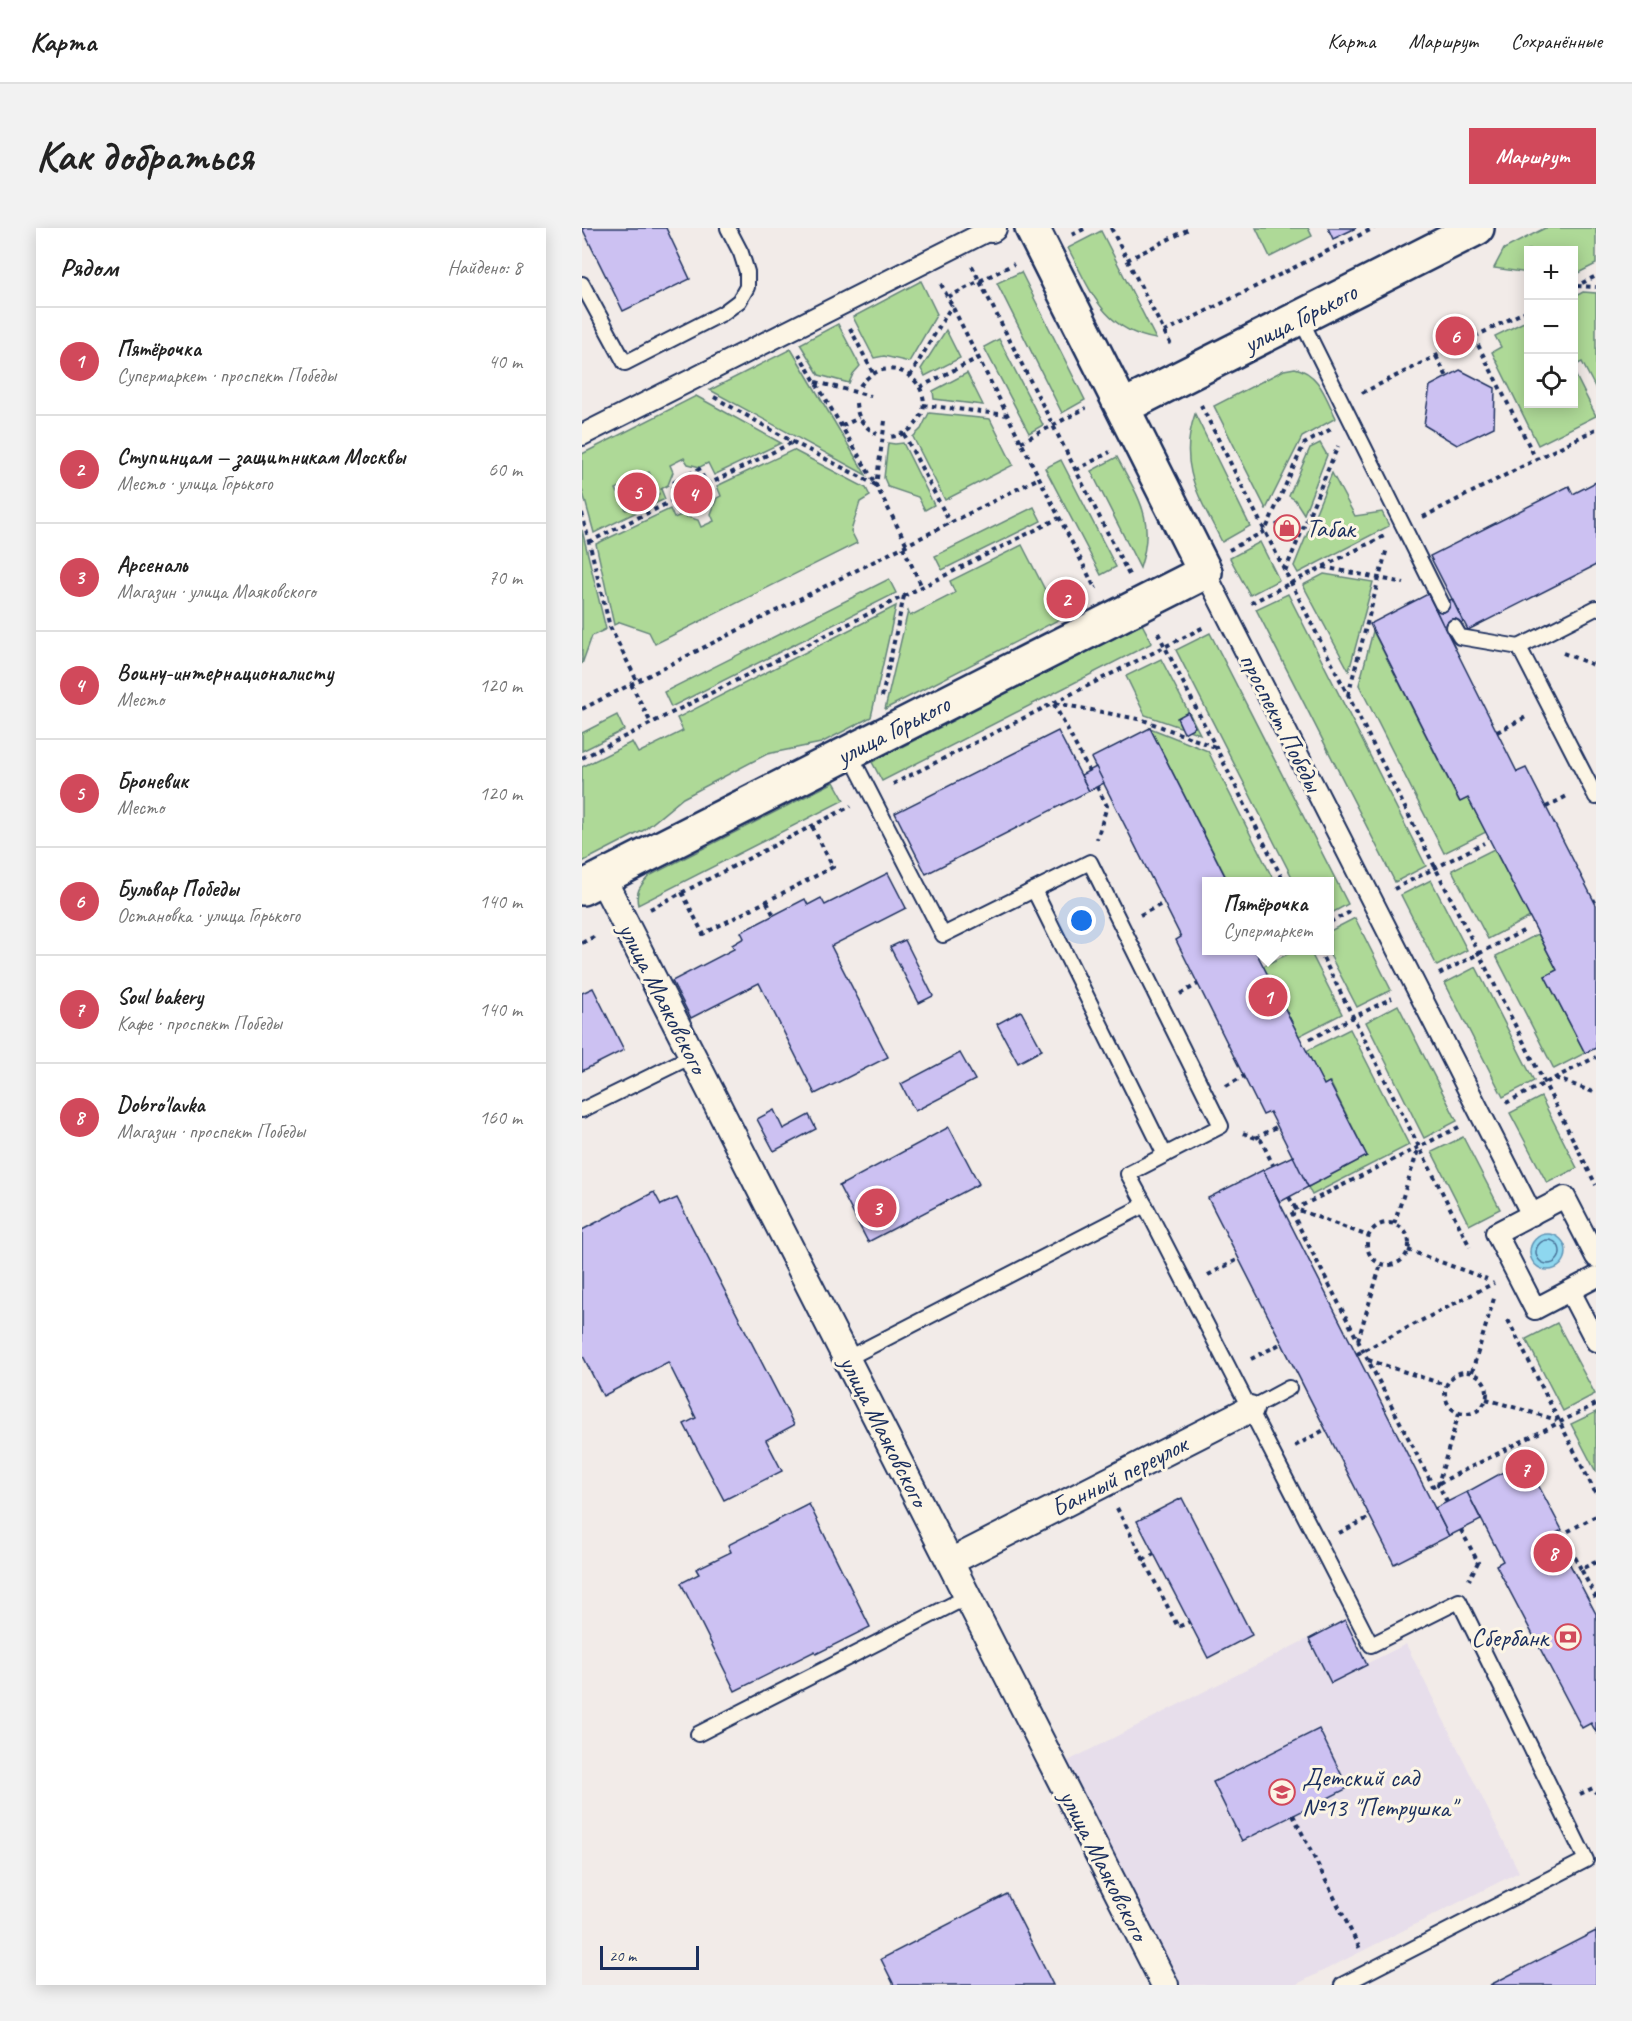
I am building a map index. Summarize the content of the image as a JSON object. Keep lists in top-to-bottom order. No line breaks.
{"streets":{"main road":["улица Горького","проспект Победы"],"street":["улица Маяковского","Банный переулок"]},"crossings":[["улица Горького","проспект Победы"],["улица Горького","улица Маяковского"],["улица Маяковского","Банный переулок"]],"places":{"shop":["Табак"],"bank":["Сбербанк"],"school or university":["Детский сад №13 \"Петрушка\""]},"scale_bar":"20 m","page":{"header":"Карта","nav":["Карта","Маршрут","Сохранённые"],"buttons":"Маршрут","title":"Как добраться","heading":["Рядом","Найдено: 8"],"map_buttons":["+","−"],"list":[{"mark":"1","name":"Пятёрочка","note":"Супермаркет · проспект Победы","value":"40 m"},{"mark":"2","name":"Ступинцам — защитникам Москвы","note":"Место · улица Горького","value":"60 m"},{"mark":"3","name":"Арсеналь","note":"Магазин · улица Маяковского","value":"70 m"},{"mark":"4","name":"Воину-интернационалисту","note":"Место","value":"120 m"},{"mark":"5","name":"Броневик","note":"Место","value":"120 m"},{"mark":"6","name":"Бульвар Победы","note":"Остановка · улица Горького","value":"140 m"},{"mark":"7","name":"Soul bakery","note":"Кафе · проспект Победы","value":"140 m"},{"mark":"8","name":"Dobro'lavka","note":"Магазин · проспект Победы","value":"160 m"}],"pins":["6","5","4","2","1","3","7","8"],"popup":["Пятёрочка","Супермаркет"],"scale":"20 m"}}
